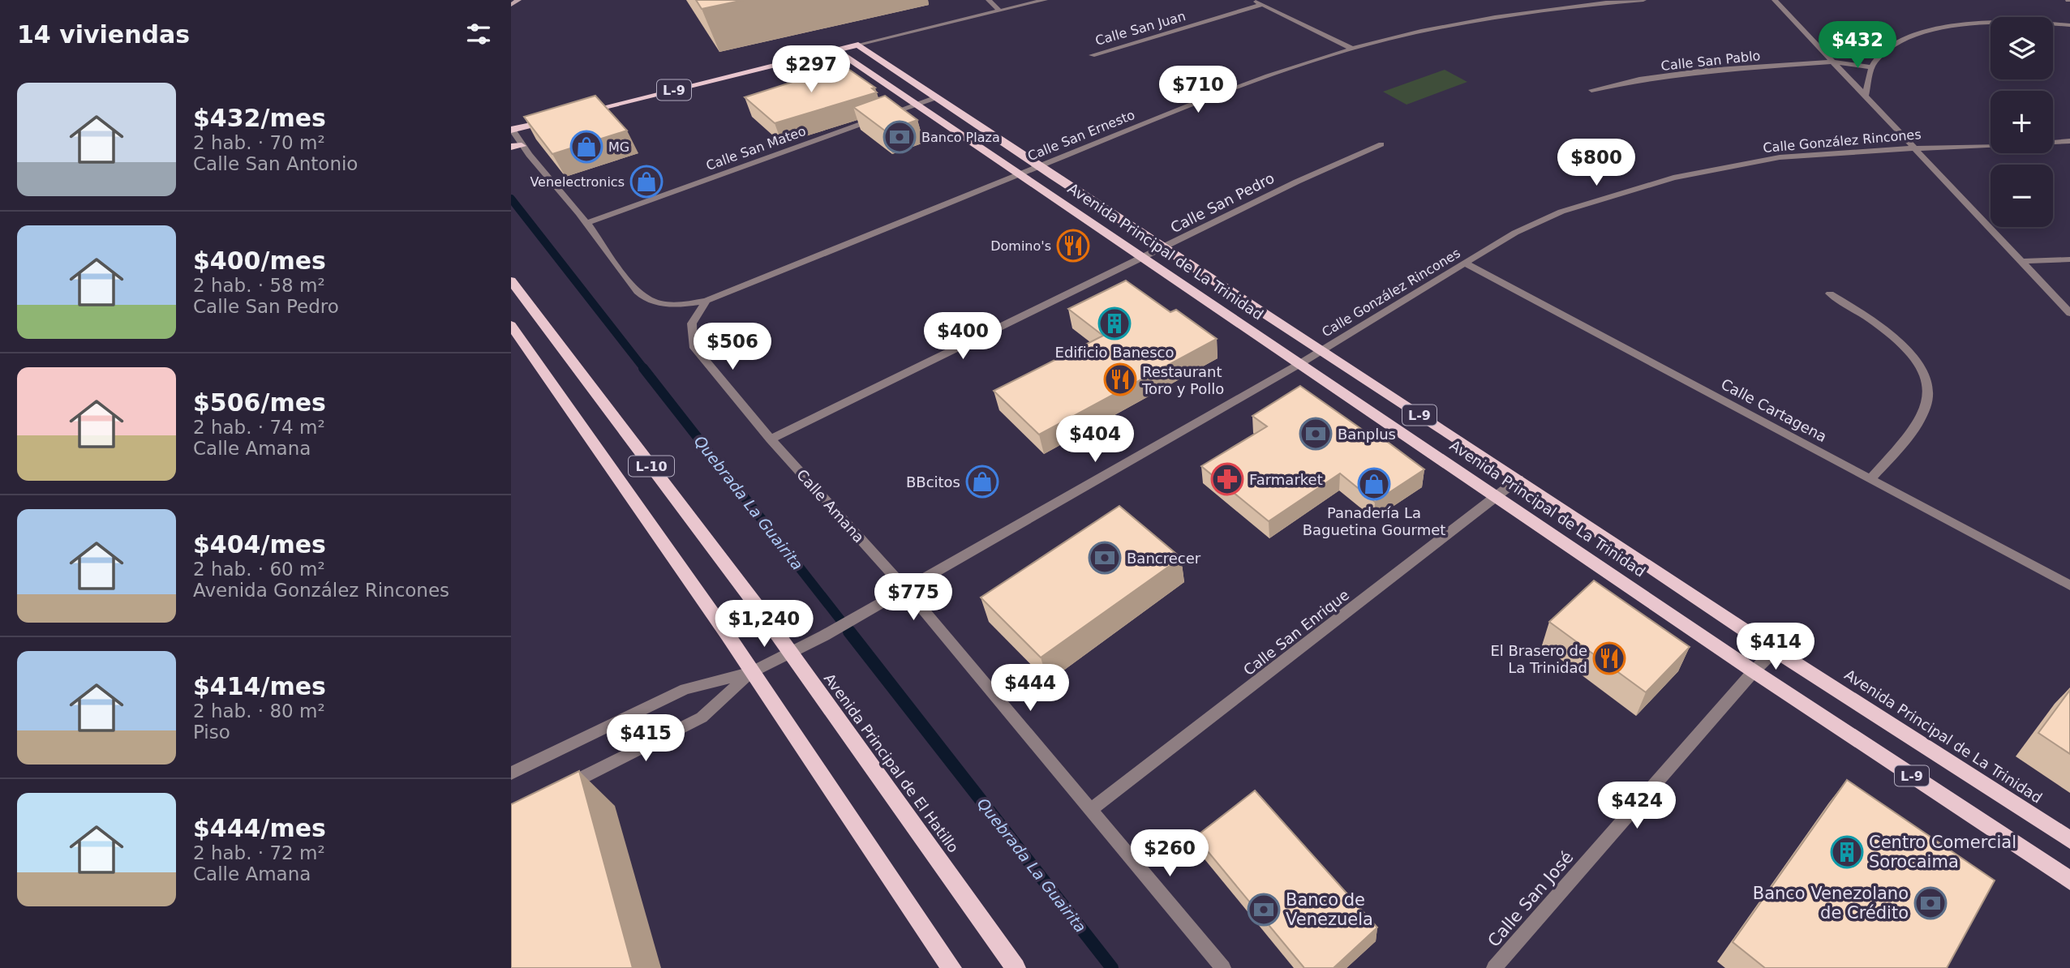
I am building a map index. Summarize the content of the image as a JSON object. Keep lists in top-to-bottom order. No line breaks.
{"streets":{"main road":["L-9","Avenida Principal de La Trinidad","L-10","Avenida Principal de El Hatillo"],"street":["Calle San Juan","Calle San Pablo","Calle San Ernesto","Calle González Rincones","Calle San Mateo","Calle San Pedro","Calle Cartagena","Calle Amana","Calle San Enrique","Calle San José"]},"crossings":[["L-9","Avenida Principal de La Trinidad"],["Calle San Ernesto","Avenida Principal de La Trinidad"],["Calle San Ernesto","Calle Amana"],["Calle González Rincones","Avenida Principal de La Trinidad"],["Calle González Rincones","Calle Cartagena"],["Calle González Rincones","L-10"],["Calle González Rincones","Calle Amana"],["Calle González Rincones","Avenida Principal de El Hatillo"],["Calle San Mateo","Avenida Principal de La Trinidad"],["Calle San Pedro","Avenida Principal de La Trinidad"],["Calle San Pedro","Calle Amana"],["Avenida Principal de La Trinidad","Calle San Enrique"],["Avenida Principal de La Trinidad","Calle San José"],["Calle Amana","Calle San Enrique"]],"water":["Quebrada La Guairita"],"places":{"bank":["Banco Plaza","Banplus","Bancrecer","Banco Venezolano de Crédito","Banco de Venezuela"],"shop":["MG","Venelectronics","BBcitos","Panadería La Baguetina Gourmet"],"restaurant":["Domino's","Restaurant Toro y Pollo","El Brasero de La Trinidad"],"building":["Edificio Banesco","Centro Comercial Sorocaima"],"pharmacy":["Farmarket"]},"page":{"heading":"14 viviendas","map_buttons":["+","−"],"price":["$432","$297","$710","$800","$400","$506","$404","$775","$1,240","$414","$444","$415","$424","$260"],"list":[{"name":"$432/mes","note":"2 hab. · 70 m² · Calle San Antonio"},{"name":"$400/mes","note":"2 hab. · 58 m² · Calle San Pedro"},{"name":"$506/mes","note":"2 hab. · 74 m² · Calle Amana"},{"name":"$404/mes","note":"2 hab. · 60 m² · Avenida González Rincones"},{"name":"$414/mes","note":"2 hab. · 80 m² · Piso"},{"name":"$444/mes","note":"2 hab. · 72 m² · Calle Amana"}]}}
